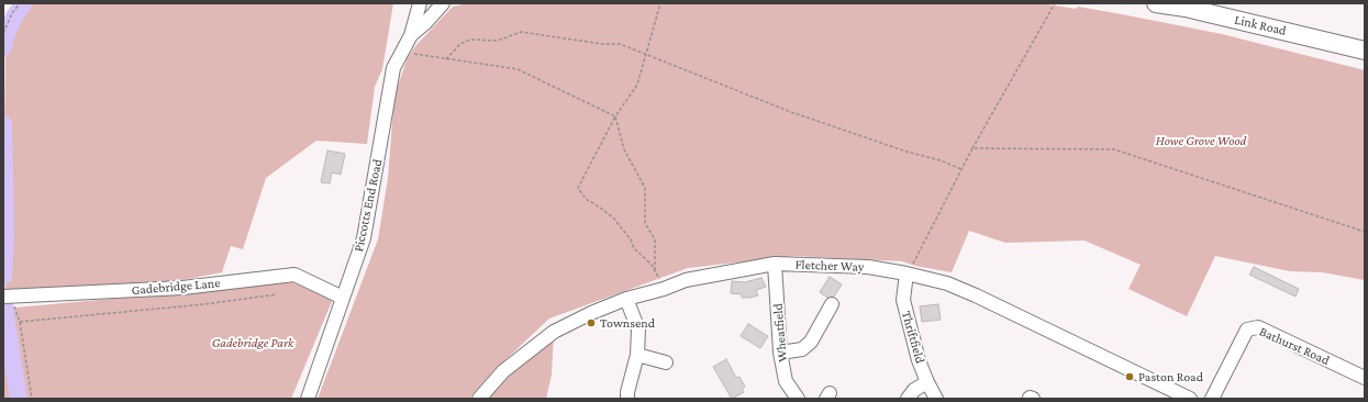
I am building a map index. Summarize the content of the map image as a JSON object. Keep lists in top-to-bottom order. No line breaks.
{"streets":{"main road":["Link Road"],"street":["Piccotts End Road","Fletcher Way","Gadebridge Lane","Wheatfield","Thriftfield","Bathurst Road"]},"crossings":[["Piccotts End Road","Gadebridge Lane"],["Fletcher Way","Wheatfield"],["Fletcher Way","Thriftfield"]],"parks":["Howe Grove Wood","Gadebridge Park"],"places":["Townsend","Paston Road"]}
